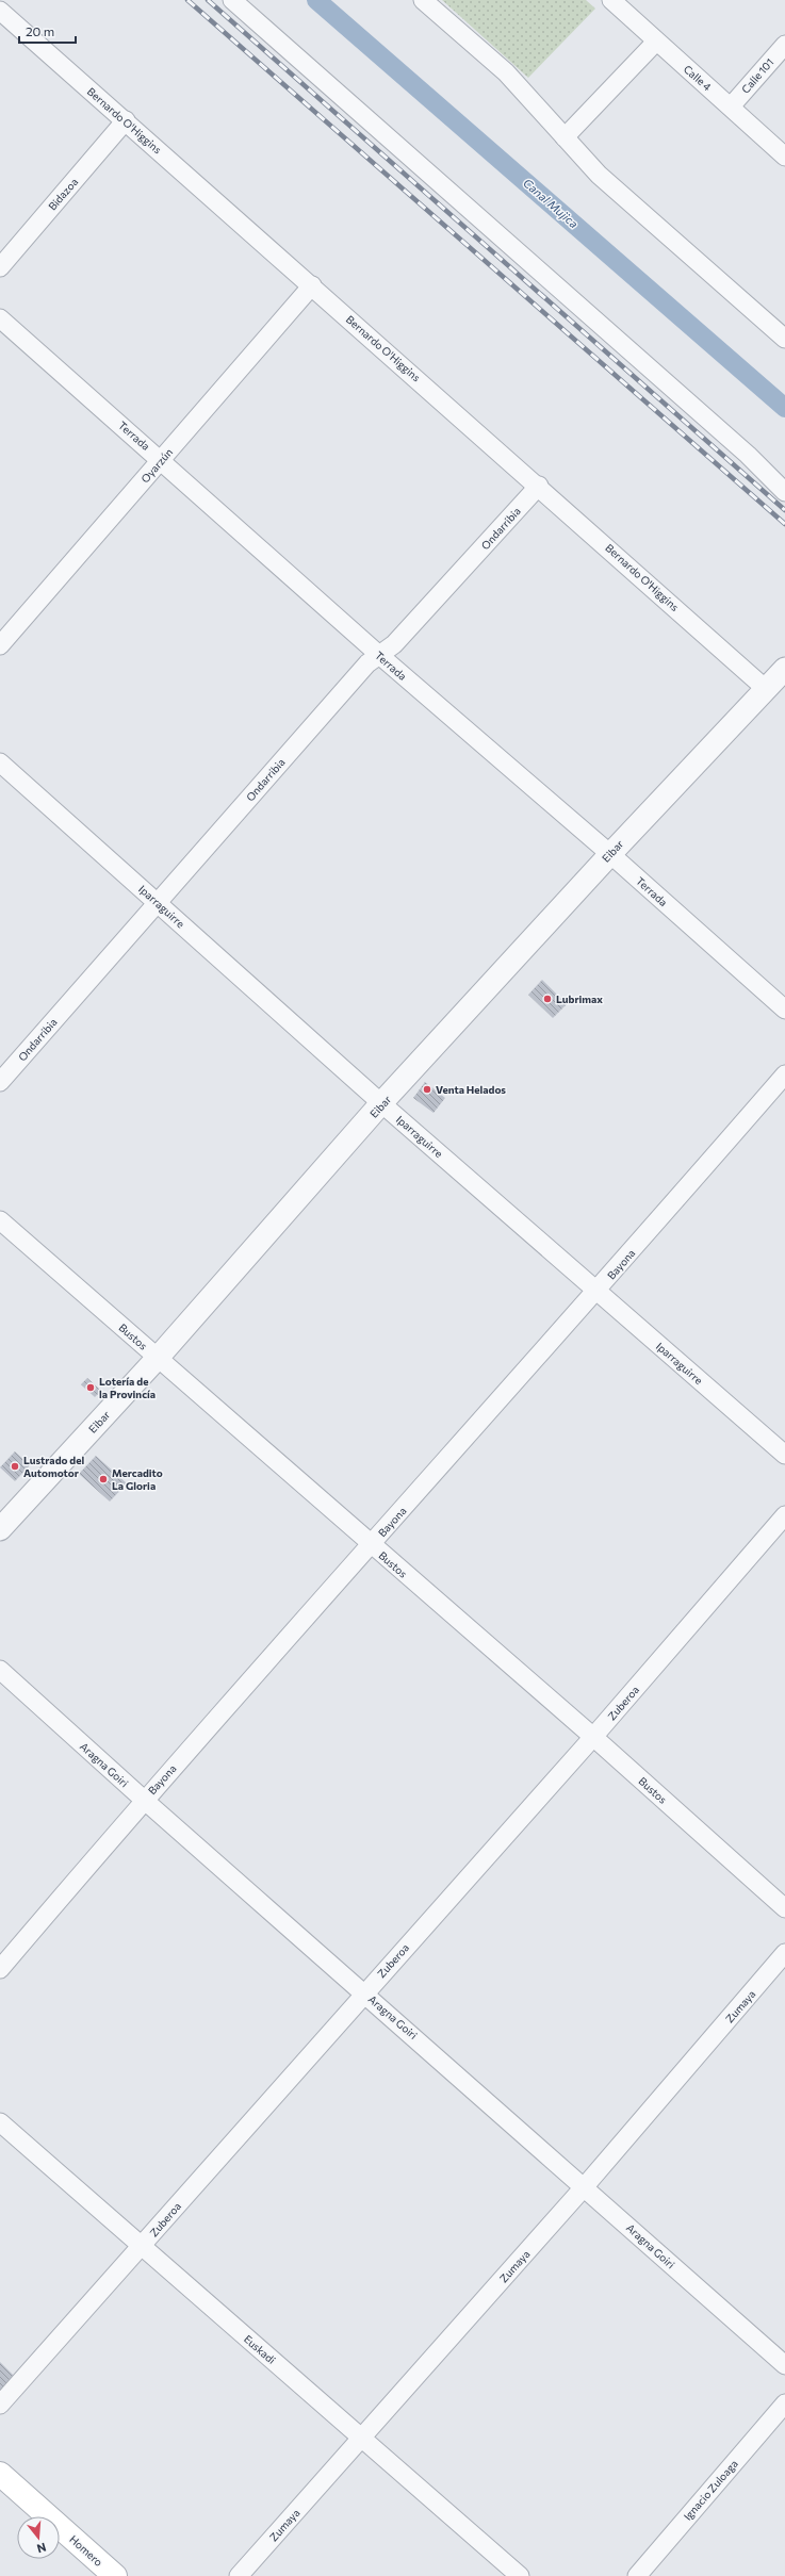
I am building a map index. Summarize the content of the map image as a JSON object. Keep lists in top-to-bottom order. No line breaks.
{"streets":{"main road":["Homero"],"street":["Calle 101","Calle 4","Bernardo O'Higgins","Bidazoa","Terrada","Oyarzún","Ondarribia","Eibar","Iparraguirre","Bayona","Bustos","Zuberoa","Aragna Goiri","Zumaya","Euskadi","Ignacio Zuloaga"]},"crossings":[["Calle 101","Calle 4"],["Bernardo O'Higgins","Bidazoa"],["Bernardo O'Higgins","Oyarzún"],["Bernardo O'Higgins","Ondarribia"],["Bernardo O'Higgins","Eibar"],["Terrada","Oyarzún"],["Terrada","Ondarribia"],["Terrada","Eibar"],["Ondarribia","Iparraguirre"],["Eibar","Iparraguirre"],["Eibar","Bustos"],["Iparraguirre","Bayona"],["Bayona","Bustos"],["Bayona","Aragna Goiri"],["Bustos","Zuberoa"],["Zuberoa","Aragna Goiri"],["Zuberoa","Euskadi"],["Aragna Goiri","Zumaya"],["Zumaya","Euskadi"]],"water":["Canal Mujica"],"places":["Lubrimax","Venta Helados","Lotería de la Provincía","Lustrado del Automotor","Mercadito La Gloria"],"scale_bar":"20 m","north":"bottom"}
